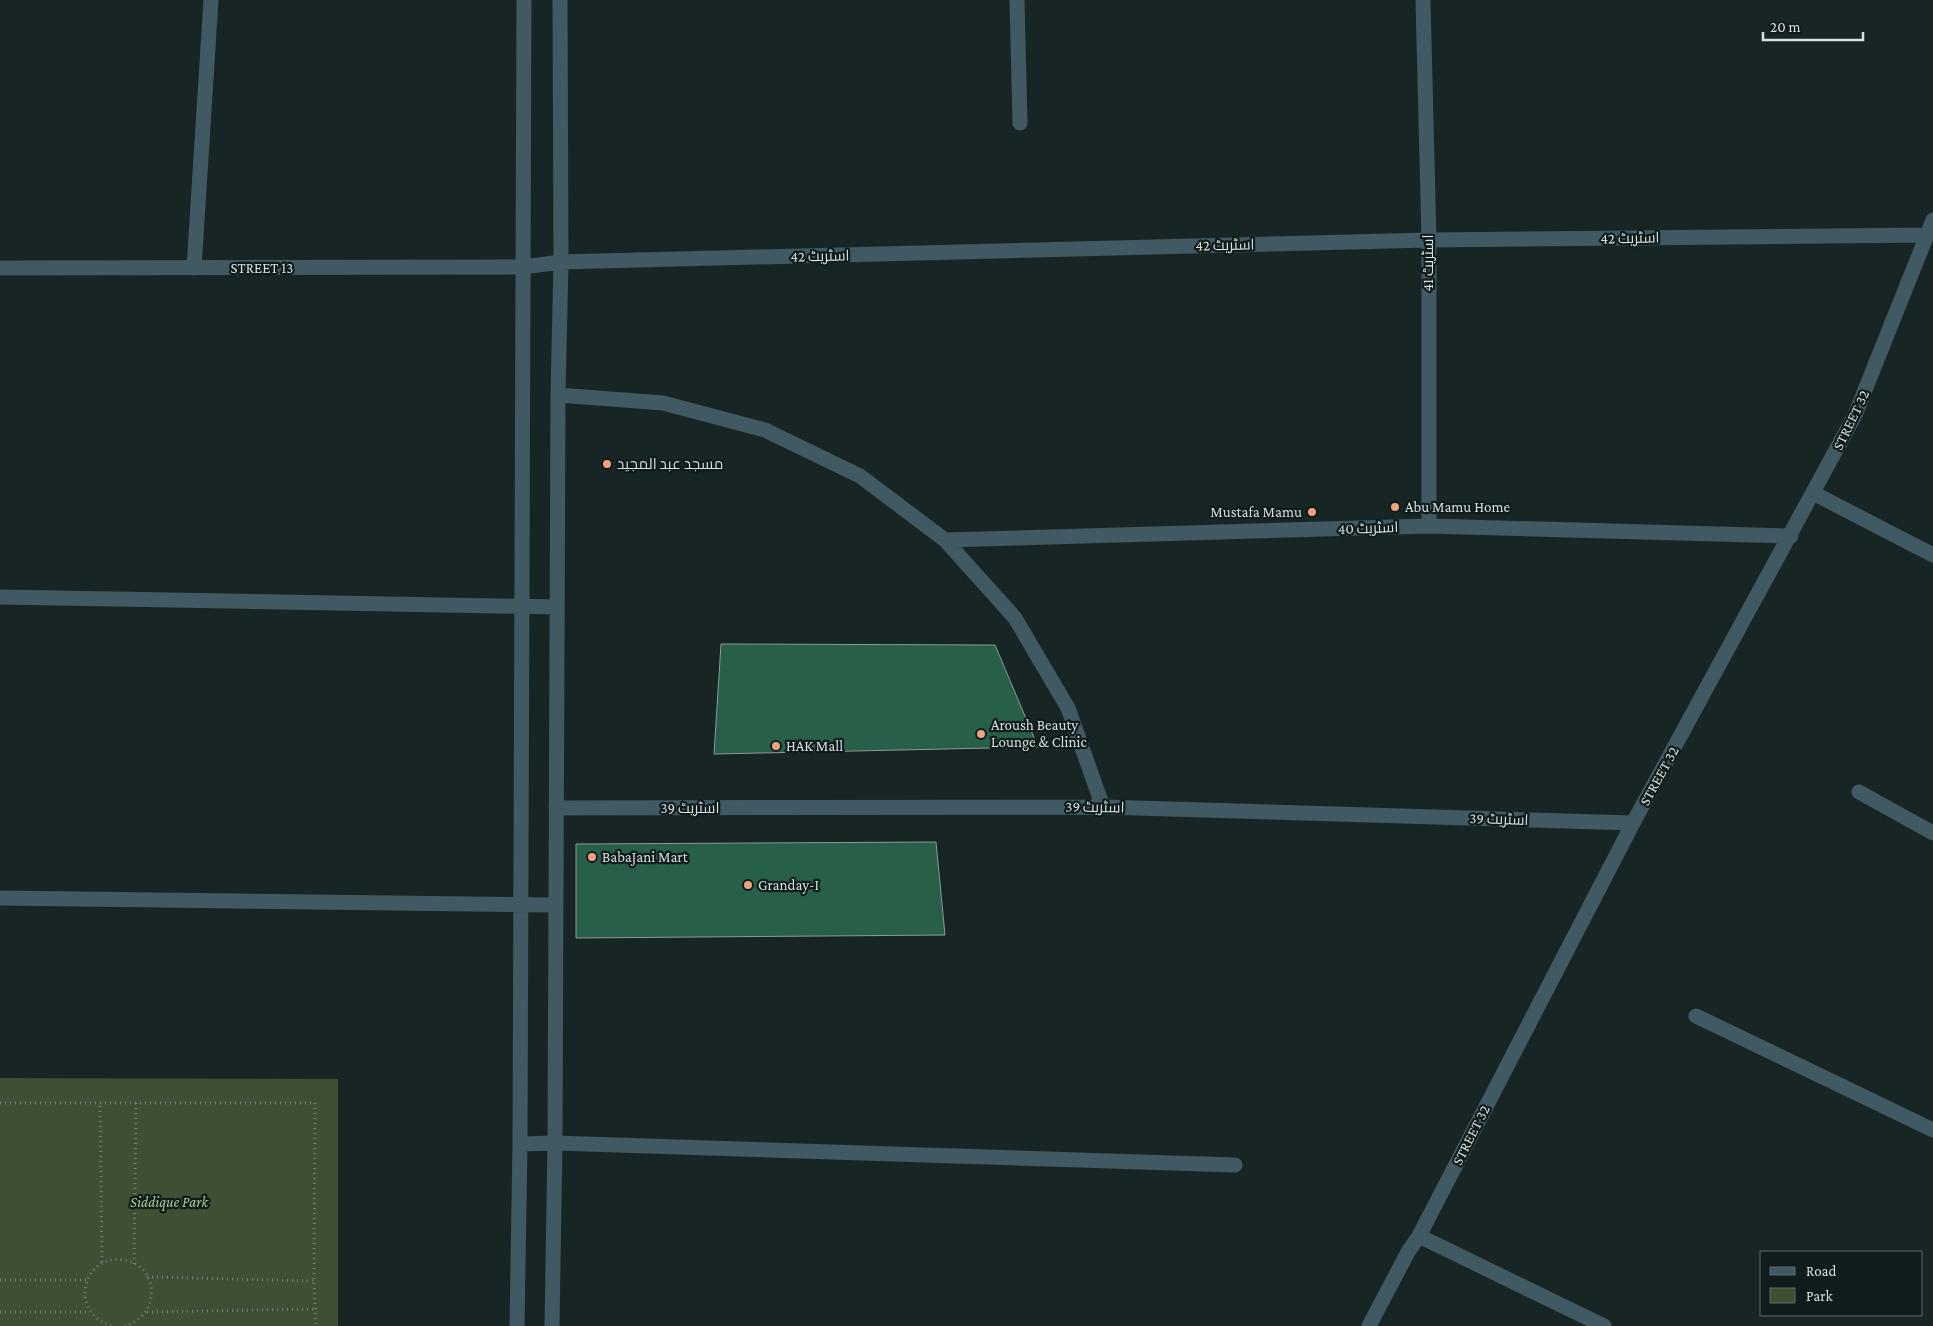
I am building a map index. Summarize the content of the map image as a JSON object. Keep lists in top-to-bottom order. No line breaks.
{"streets":{"street":["اسٹریٹ 42","اسٹریٹ 41","STREET 13","STREET 32","اسٹریٹ 40","اسٹریٹ 39"]},"crossings":[["اسٹریٹ 42","اسٹریٹ 41"],["اسٹریٹ 42","STREET 13"],["اسٹریٹ 42","STREET 32"],["اسٹریٹ 41","اسٹریٹ 40"],["STREET 32","اسٹریٹ 40"],["STREET 32","اسٹریٹ 39"]],"parks":["Siddique Park"],"places":["مسجد عبد المجید","Abu Mamu Home","Mustafa Mamu","Aroush Beauty Lounge & Clinic","HAK Mall","BabaJani Mart","Granday-I"],"legend":["Road","Park"],"scale_bar":"20 m"}
